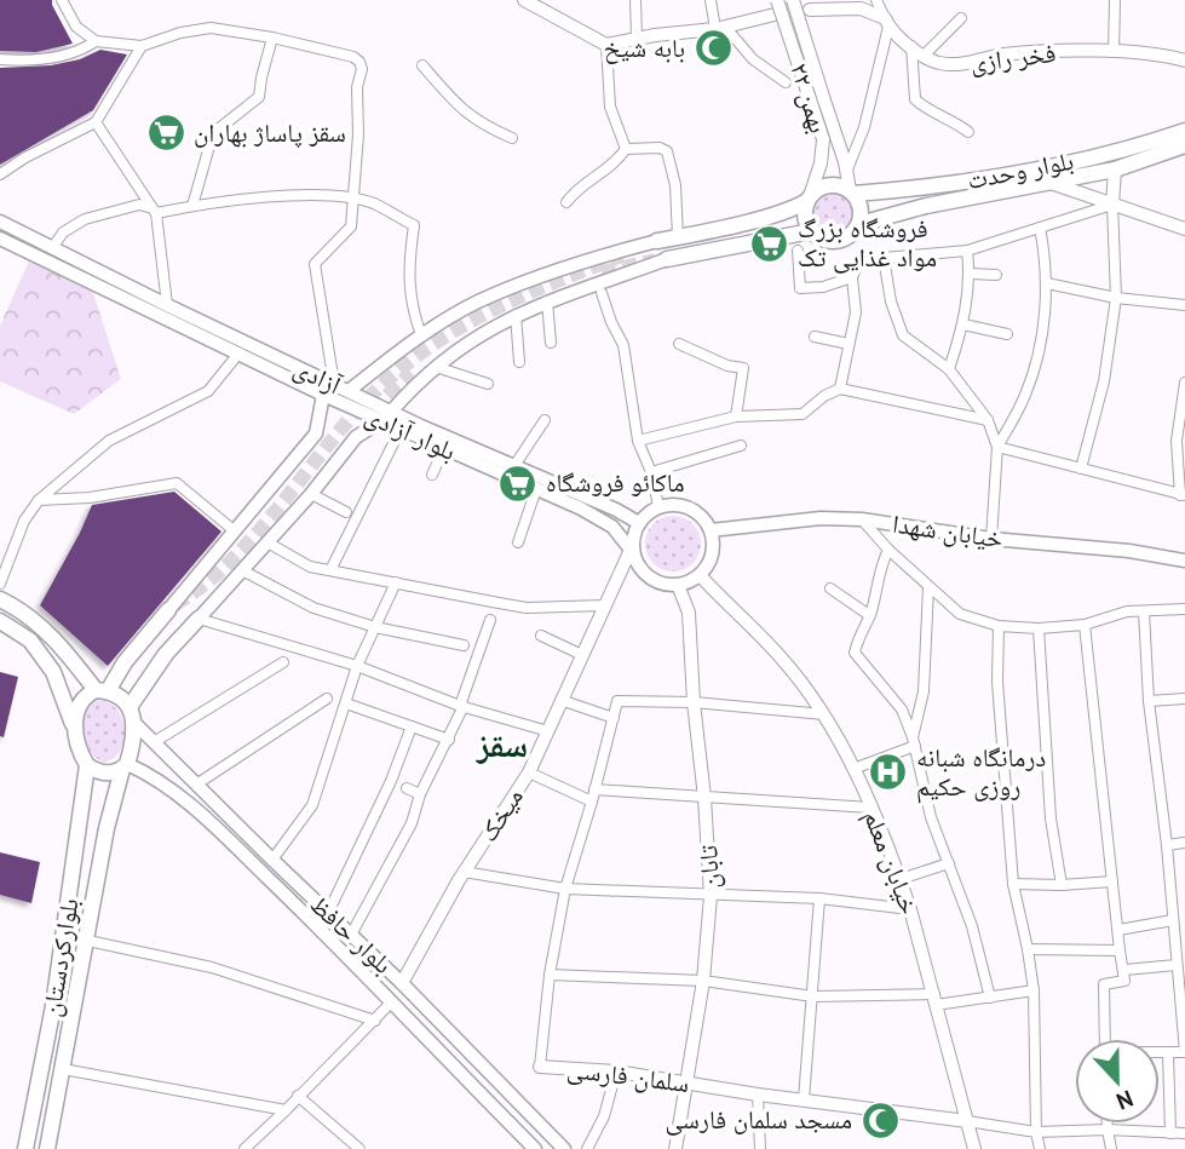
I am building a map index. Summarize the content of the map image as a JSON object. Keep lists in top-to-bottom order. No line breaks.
{"streets":{"main road":["بلوار وحدت","آزادی","بلوار آزادی","خیابان شهدا","بلوار حافظ","بلوارکردستان"],"street":["فخر رازی","۲۲ بهمن","میخک","خیابان معلم","تابان","سلمان فارسی"]},"crossings":[["۲۲ بهمن","بلوار وحدت"],["آزادی","بلوار آزادی"],["آزادی","خیابان شهدا"],["آزادی","میخک"],["آزادی","خیابان معلم"],["آزادی","تابان"],["بلوار آزادی","خیابان شهدا"],["بلوار آزادی","میخک"],["بلوار آزادی","خیابان معلم"],["بلوار آزادی","تابان"],["خیابان شهدا","میخک"],["خیابان شهدا","خیابان معلم"],["خیابان شهدا","تابان"],["میخک","خیابان معلم"],["میخک","تابان"],["میخک","بلوار حافظ"],["خیابان معلم","تابان"],["خیابان معلم","سلمان فارسی"],["تابان","سلمان فارسی"],["بلوار حافظ","بلوارکردستان"]],"districts":["سقز"],"places":{"mosque":["بابه شیخ","مسجد سلمان فارسی"],"supermarket":["سقز پاساژ بهاران","فروشگاه بزرگ مواد غذایی تک","ماکائو فروشگاه"],"hospital":["درمانگاه شبانه روزی حکیم"]},"north":"bottom"}
